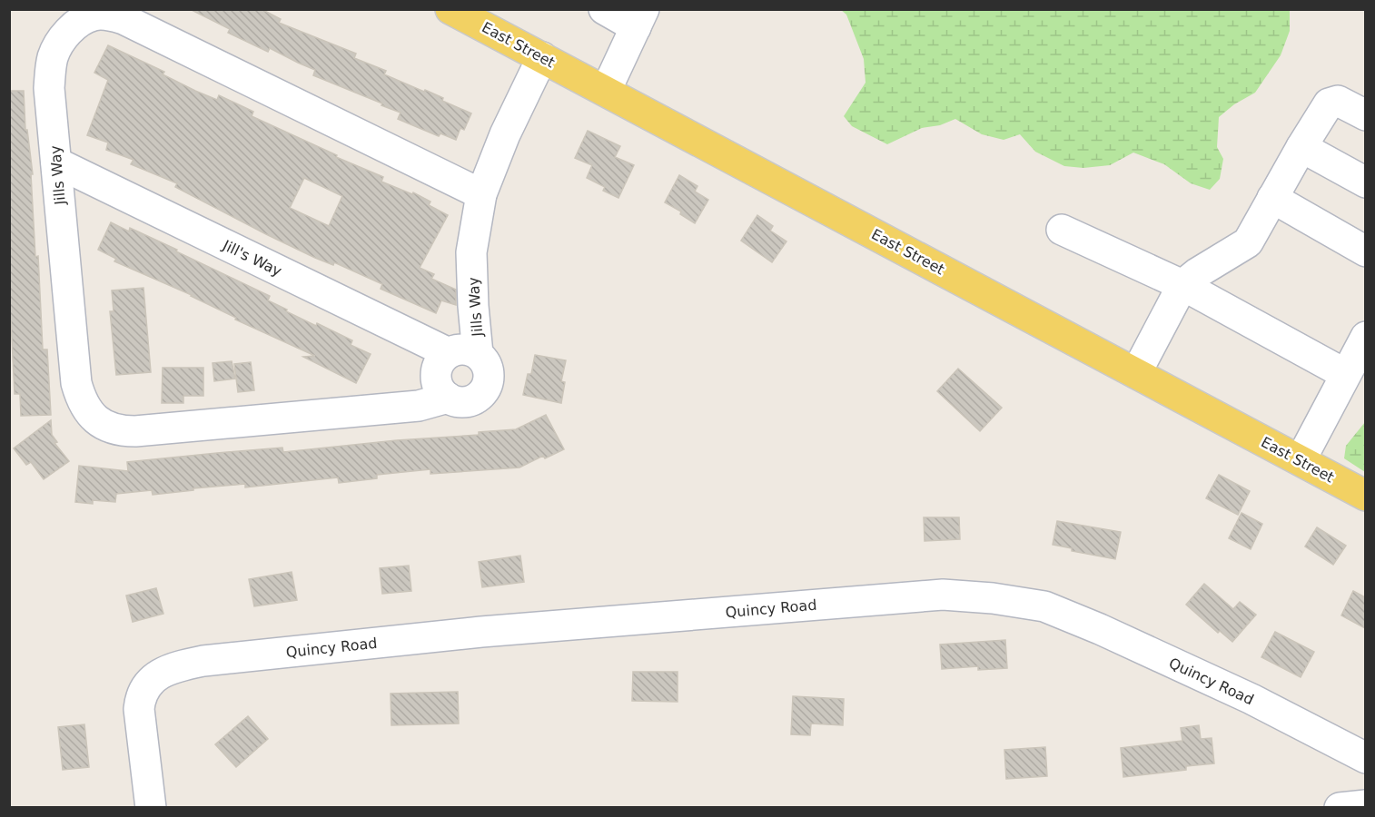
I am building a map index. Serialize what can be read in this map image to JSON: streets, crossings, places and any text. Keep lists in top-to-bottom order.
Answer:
{
  "streets": {
    "main road": ["East Street"],
    "street": ["Jills Way", "Jill's Way", "Quincy Road"]
  },
  "crossings": [
    ["East Street", "Jills Way"],
    ["Jills Way", "Jill's Way"]
  ]
}
